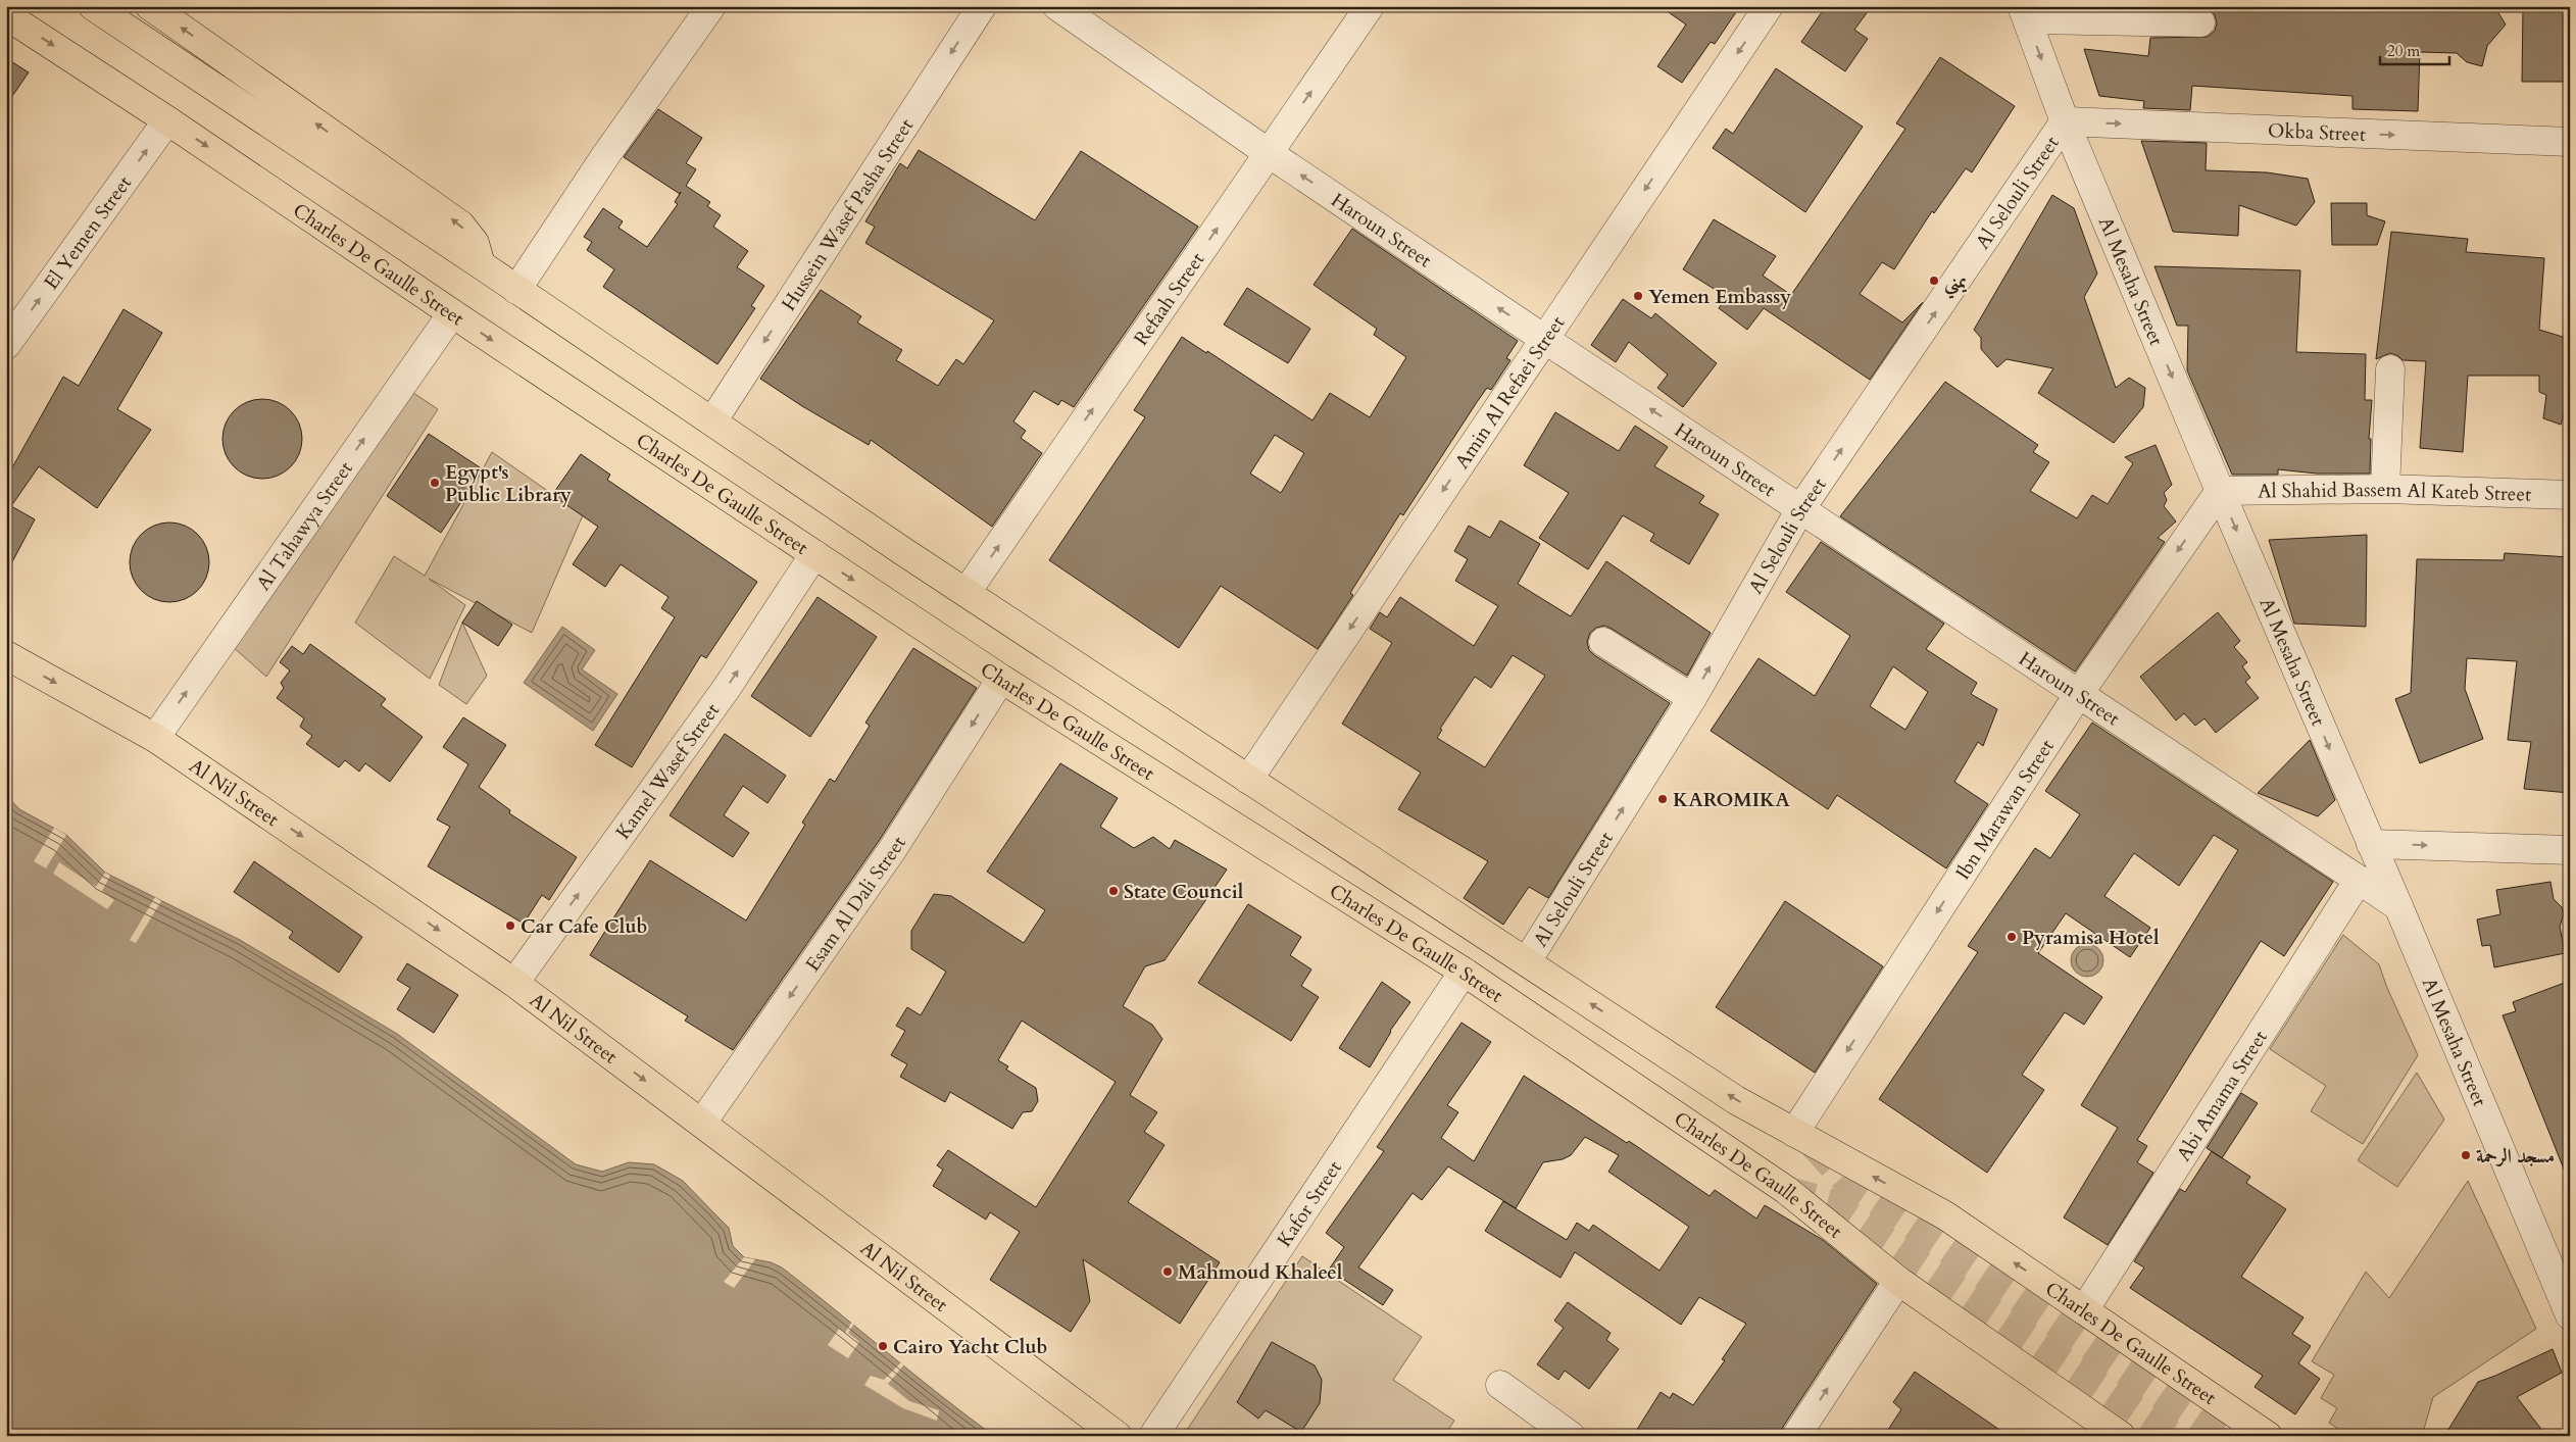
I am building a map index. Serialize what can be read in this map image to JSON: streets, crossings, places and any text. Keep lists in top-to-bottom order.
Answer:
{
  "streets": {
    "main road": ["Charles De Gaulle Street", "Al Nil Street"],
    "street": [
      "Okba Street",
      "Al Selouli Street",
      "Hussein Wasef Pasha Street",
      "Haroun Street",
      "El Yemen Street",
      "Al Mesaha Street",
      "Refaah Street",
      "Amin Al Refaei Street",
      "Al Shahid Bassem Al Kateb Street",
      "Al Tahawya Street",
      "Kamel Wasef Street",
      "Ibn Marawan Street",
      "Esam Al Dali Street",
      "Abi Amama Street",
      "Kafor Street"
    ]
  },
  "crossings": [
    ["Okba Street", "Al Selouli Street"],
    ["Okba Street", "Al Mesaha Street"],
    ["Al Selouli Street", "Haroun Street"],
    ["Al Selouli Street", "Charles De Gaulle Street"],
    ["Al Selouli Street", "Al Mesaha Street"],
    ["Hussein Wasef Pasha Street", "Charles De Gaulle Street"],
    ["Haroun Street", "Al Mesaha Street"],
    ["Haroun Street", "Refaah Street"],
    ["Haroun Street", "Amin Al Refaei Street"],
    ["Haroun Street", "Ibn Marawan Street"],
    ["Haroun Street", "Abi Amama Street"],
    ["El Yemen Street", "Charles De Gaulle Street"],
    ["Charles De Gaulle Street", "Refaah Street"],
    ["Charles De Gaulle Street", "Amin Al Refaei Street"],
    ["Charles De Gaulle Street", "Al Tahawya Street"],
    ["Charles De Gaulle Street", "Kamel Wasef Street"],
    ["Charles De Gaulle Street", "Ibn Marawan Street"],
    ["Charles De Gaulle Street", "Esam Al Dali Street"],
    ["Charles De Gaulle Street", "Abi Amama Street"],
    ["Charles De Gaulle Street", "Kafor Street"],
    ["Al Mesaha Street", "Al Shahid Bassem Al Kateb Street"],
    ["Al Mesaha Street", "Ibn Marawan Street"],
    ["Al Shahid Bassem Al Kateb Street", "Ibn Marawan Street"],
    ["Al Tahawya Street", "Al Nil Street"],
    ["Kamel Wasef Street", "Al Nil Street"],
    ["Al Nil Street", "Esam Al Dali Street"]
  ],
  "one_way": [
    "Okba Street",
    "Al Selouli Street",
    "Haroun Street",
    "El Yemen Street",
    "Al Mesaha Street",
    "Refaah Street",
    "Amin Al Refaei Street",
    "Al Tahawya Street",
    "Kamel Wasef Street",
    "Al Nil Street",
    "Ibn Marawan Street",
    "Esam Al Dali Street"
  ],
  "places": [
    "يمني",
    "Yemen Embassy",
    "Egypt's Public Library",
    "KAROMIKA",
    "State Council",
    "Car Cafe Club",
    "Pyramisa Hotel",
    "مسجد الرحمة",
    "Mahmoud Khaleel",
    "Cairo Yacht Club"
  ],
  "scale_bar": "20 m"
}
